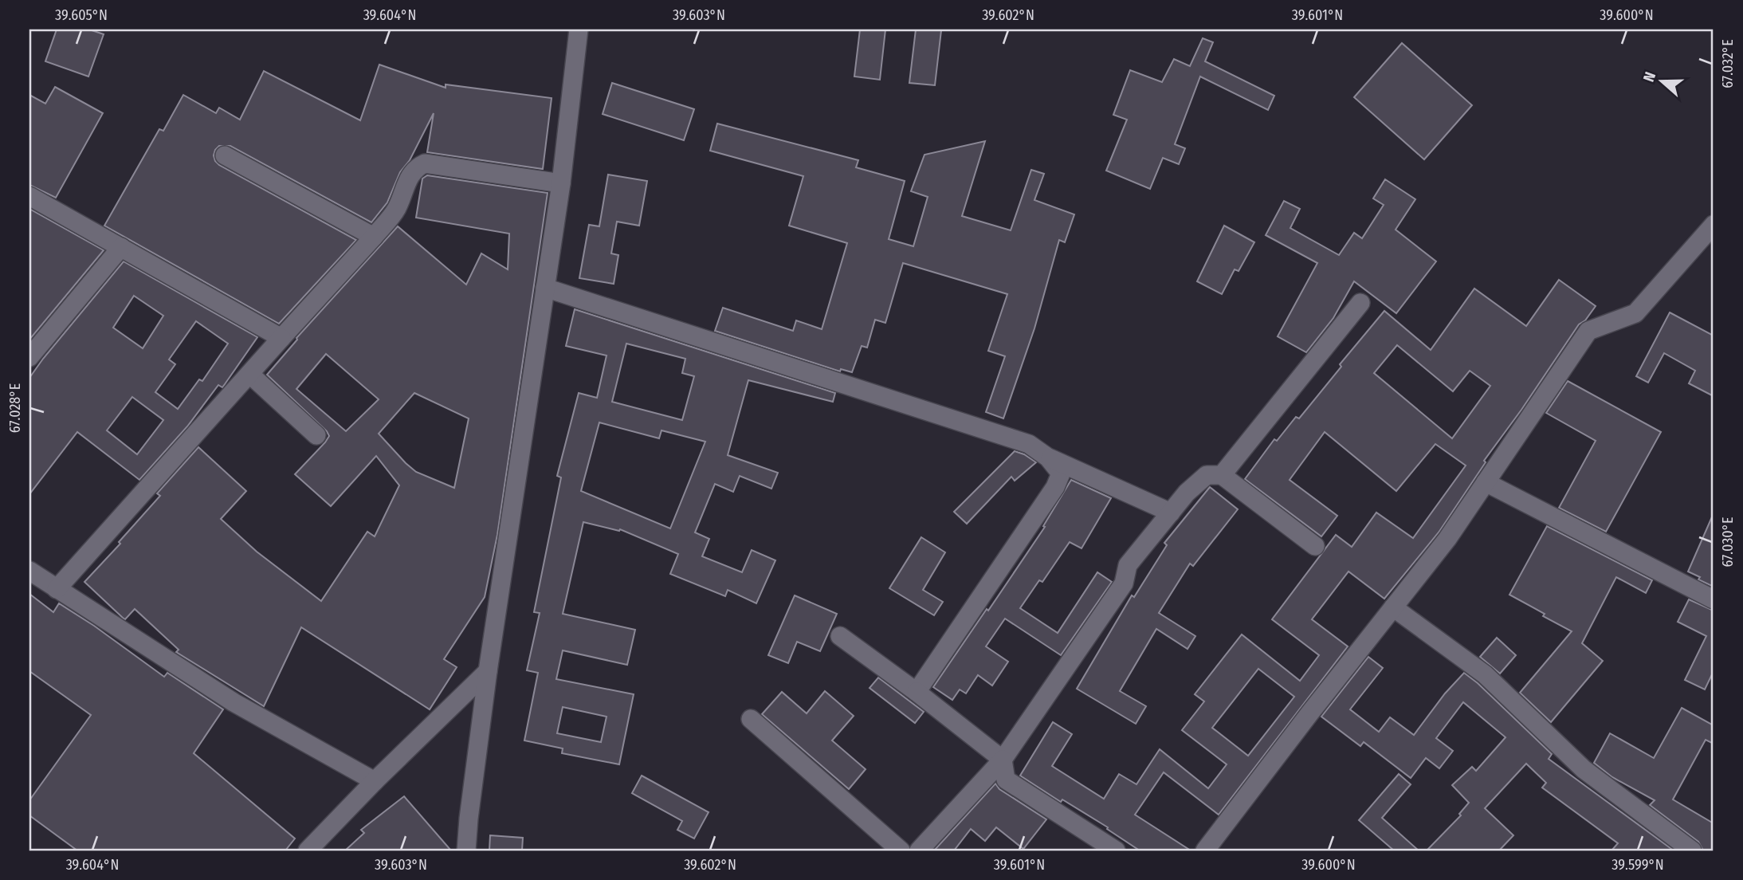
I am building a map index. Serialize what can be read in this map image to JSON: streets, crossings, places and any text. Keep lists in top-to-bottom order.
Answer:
{
  "north": "left",
  "coordinates": [
    "39.605°N",
    "39.604°N",
    "39.603°N",
    "39.602°N",
    "39.601°N",
    "39.600°N",
    "67.032°E",
    "67.028°E",
    "67.030°E",
    "39.599°N"
  ]
}
